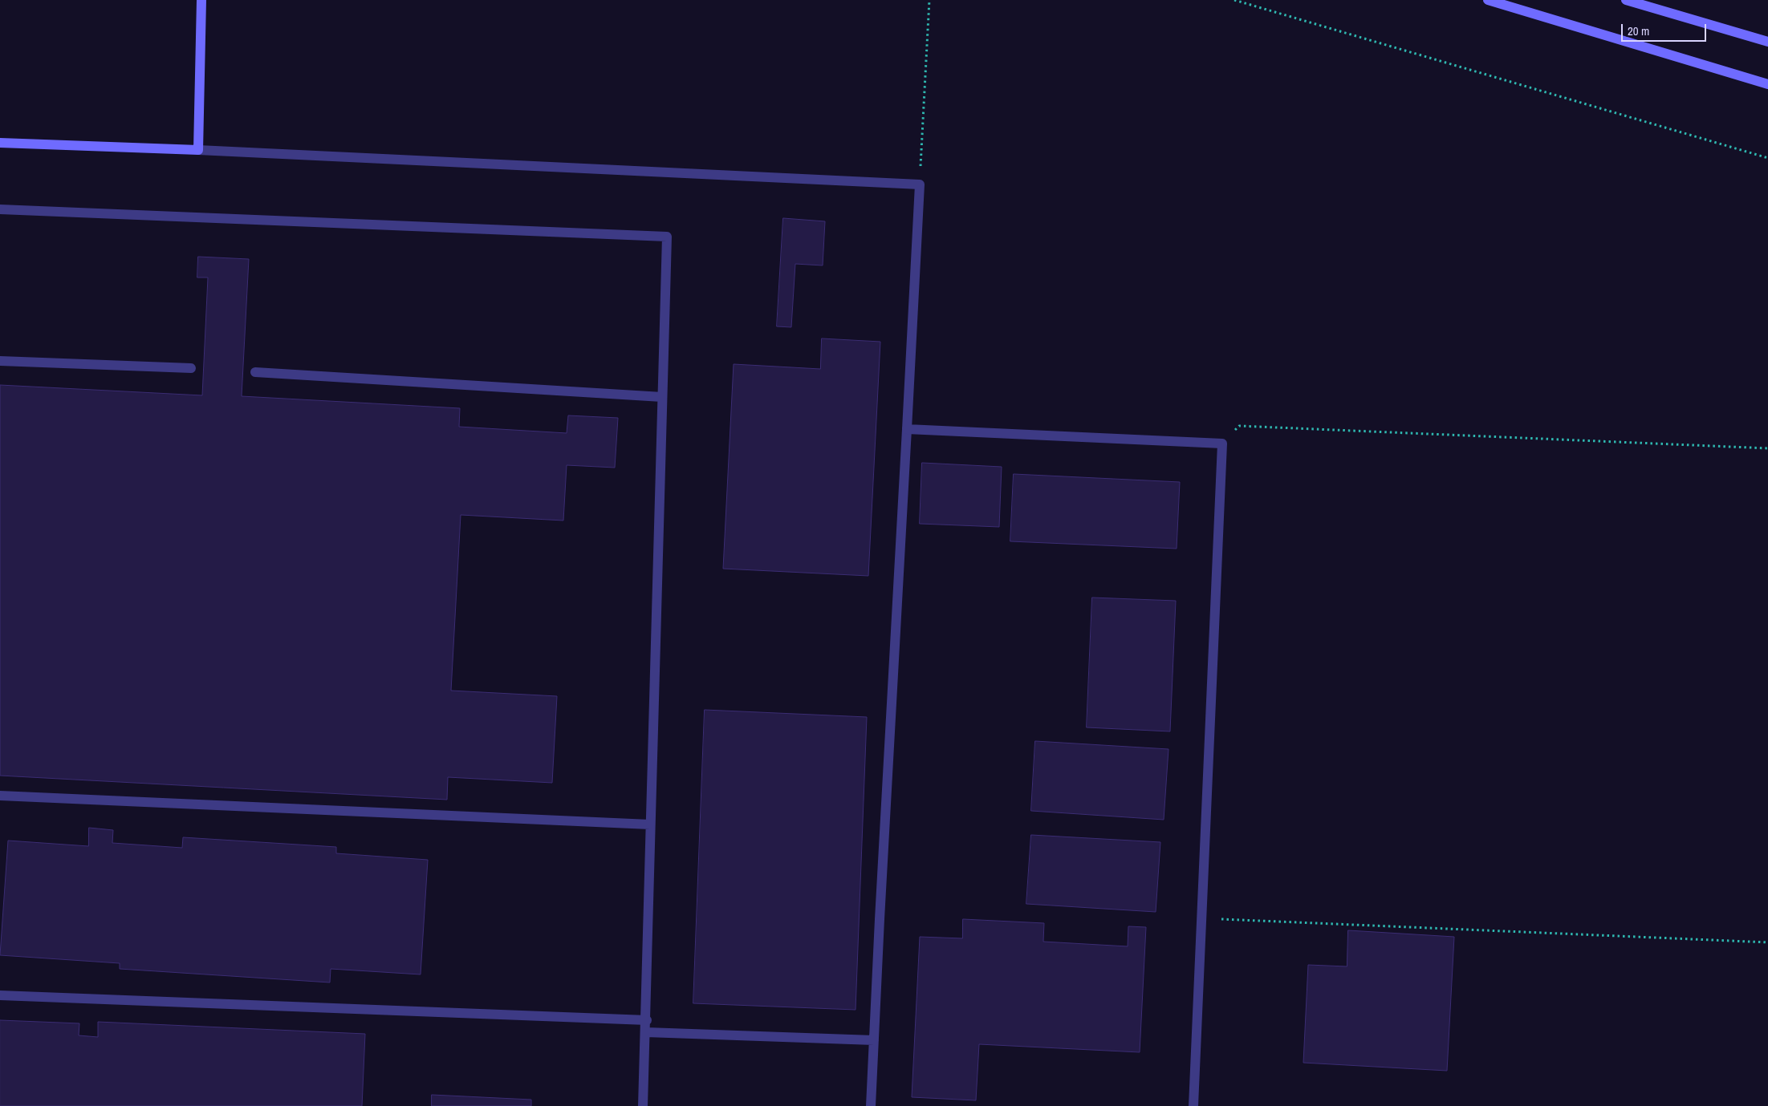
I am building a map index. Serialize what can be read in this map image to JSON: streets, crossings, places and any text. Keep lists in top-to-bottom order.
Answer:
{
  "scale_bar": "20 m"
}
